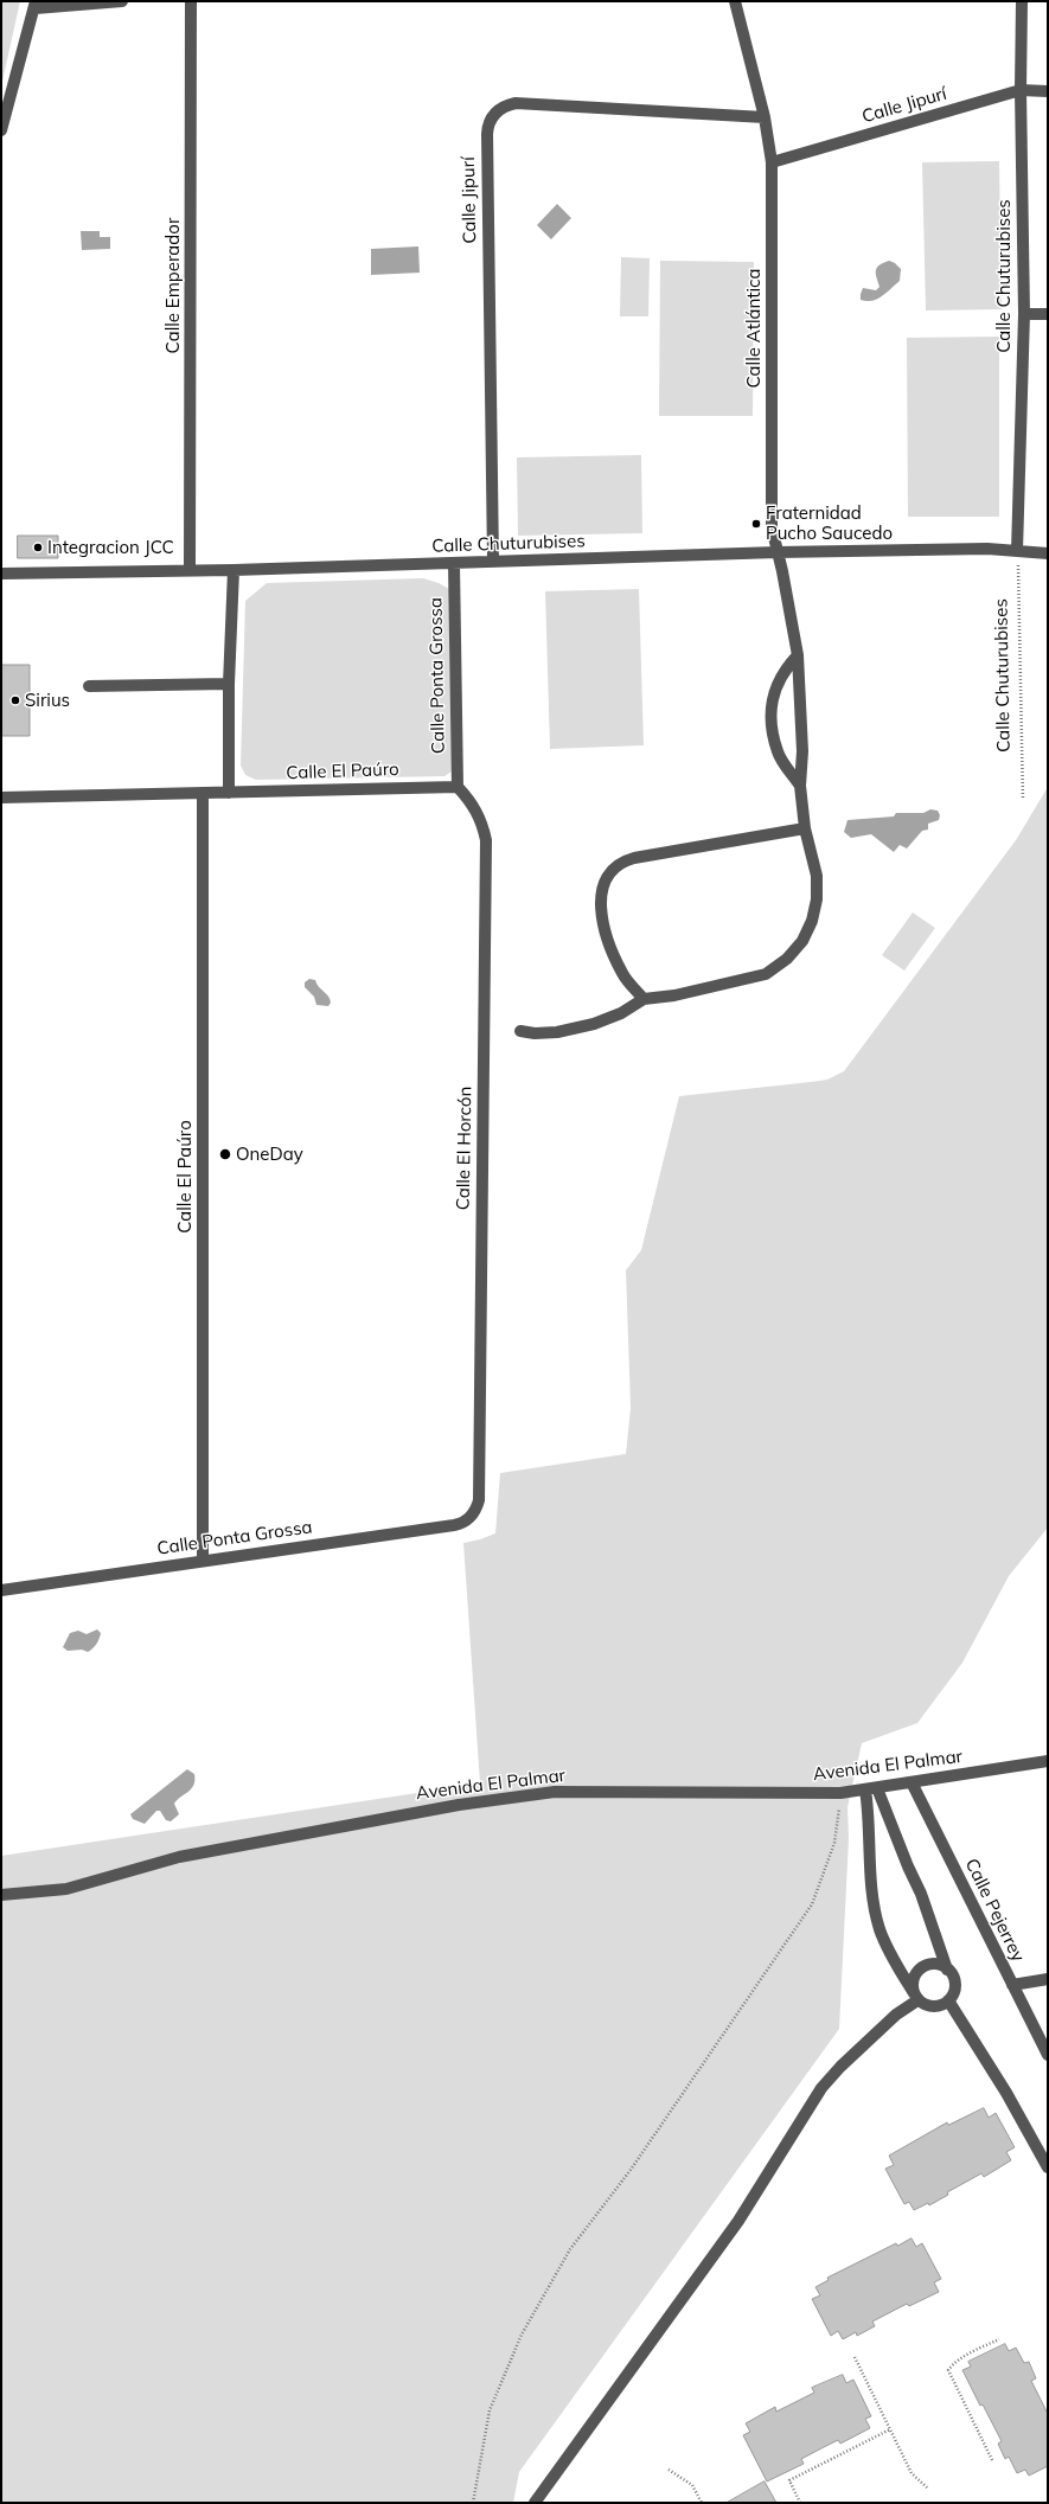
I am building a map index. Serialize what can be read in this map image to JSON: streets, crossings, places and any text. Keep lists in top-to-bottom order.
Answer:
{
  "streets": {
    "street": [
      "Calle Jipurí",
      "Calle Chuturubises",
      "Calle Emperador",
      "Calle Atlántica",
      "Calle Ponta Grossa",
      "Calle El Paúro",
      "Calle El Horcón",
      "Avenida El Palmar",
      "Calle Pejerrey"
    ]
  },
  "crossings": [
    ["Calle Jipurí", "Calle Chuturubises"],
    ["Calle Jipurí", "Calle Atlántica"],
    ["Calle Chuturubises", "Calle Emperador"],
    ["Calle Chuturubises", "Calle Atlántica"],
    ["Calle Chuturubises", "Calle Ponta Grossa"],
    ["Calle Ponta Grossa", "Calle El Paúro"],
    ["Calle Ponta Grossa", "Calle El Horcón"],
    ["Calle El Paúro", "Calle El Horcón"],
    ["Avenida El Palmar", "Calle Pejerrey"]
  ],
  "places": [
    "Fraternidad Pucho Saucedo",
    "Integracion JCC",
    "Sirius",
    "OneDay"
  ]
}
